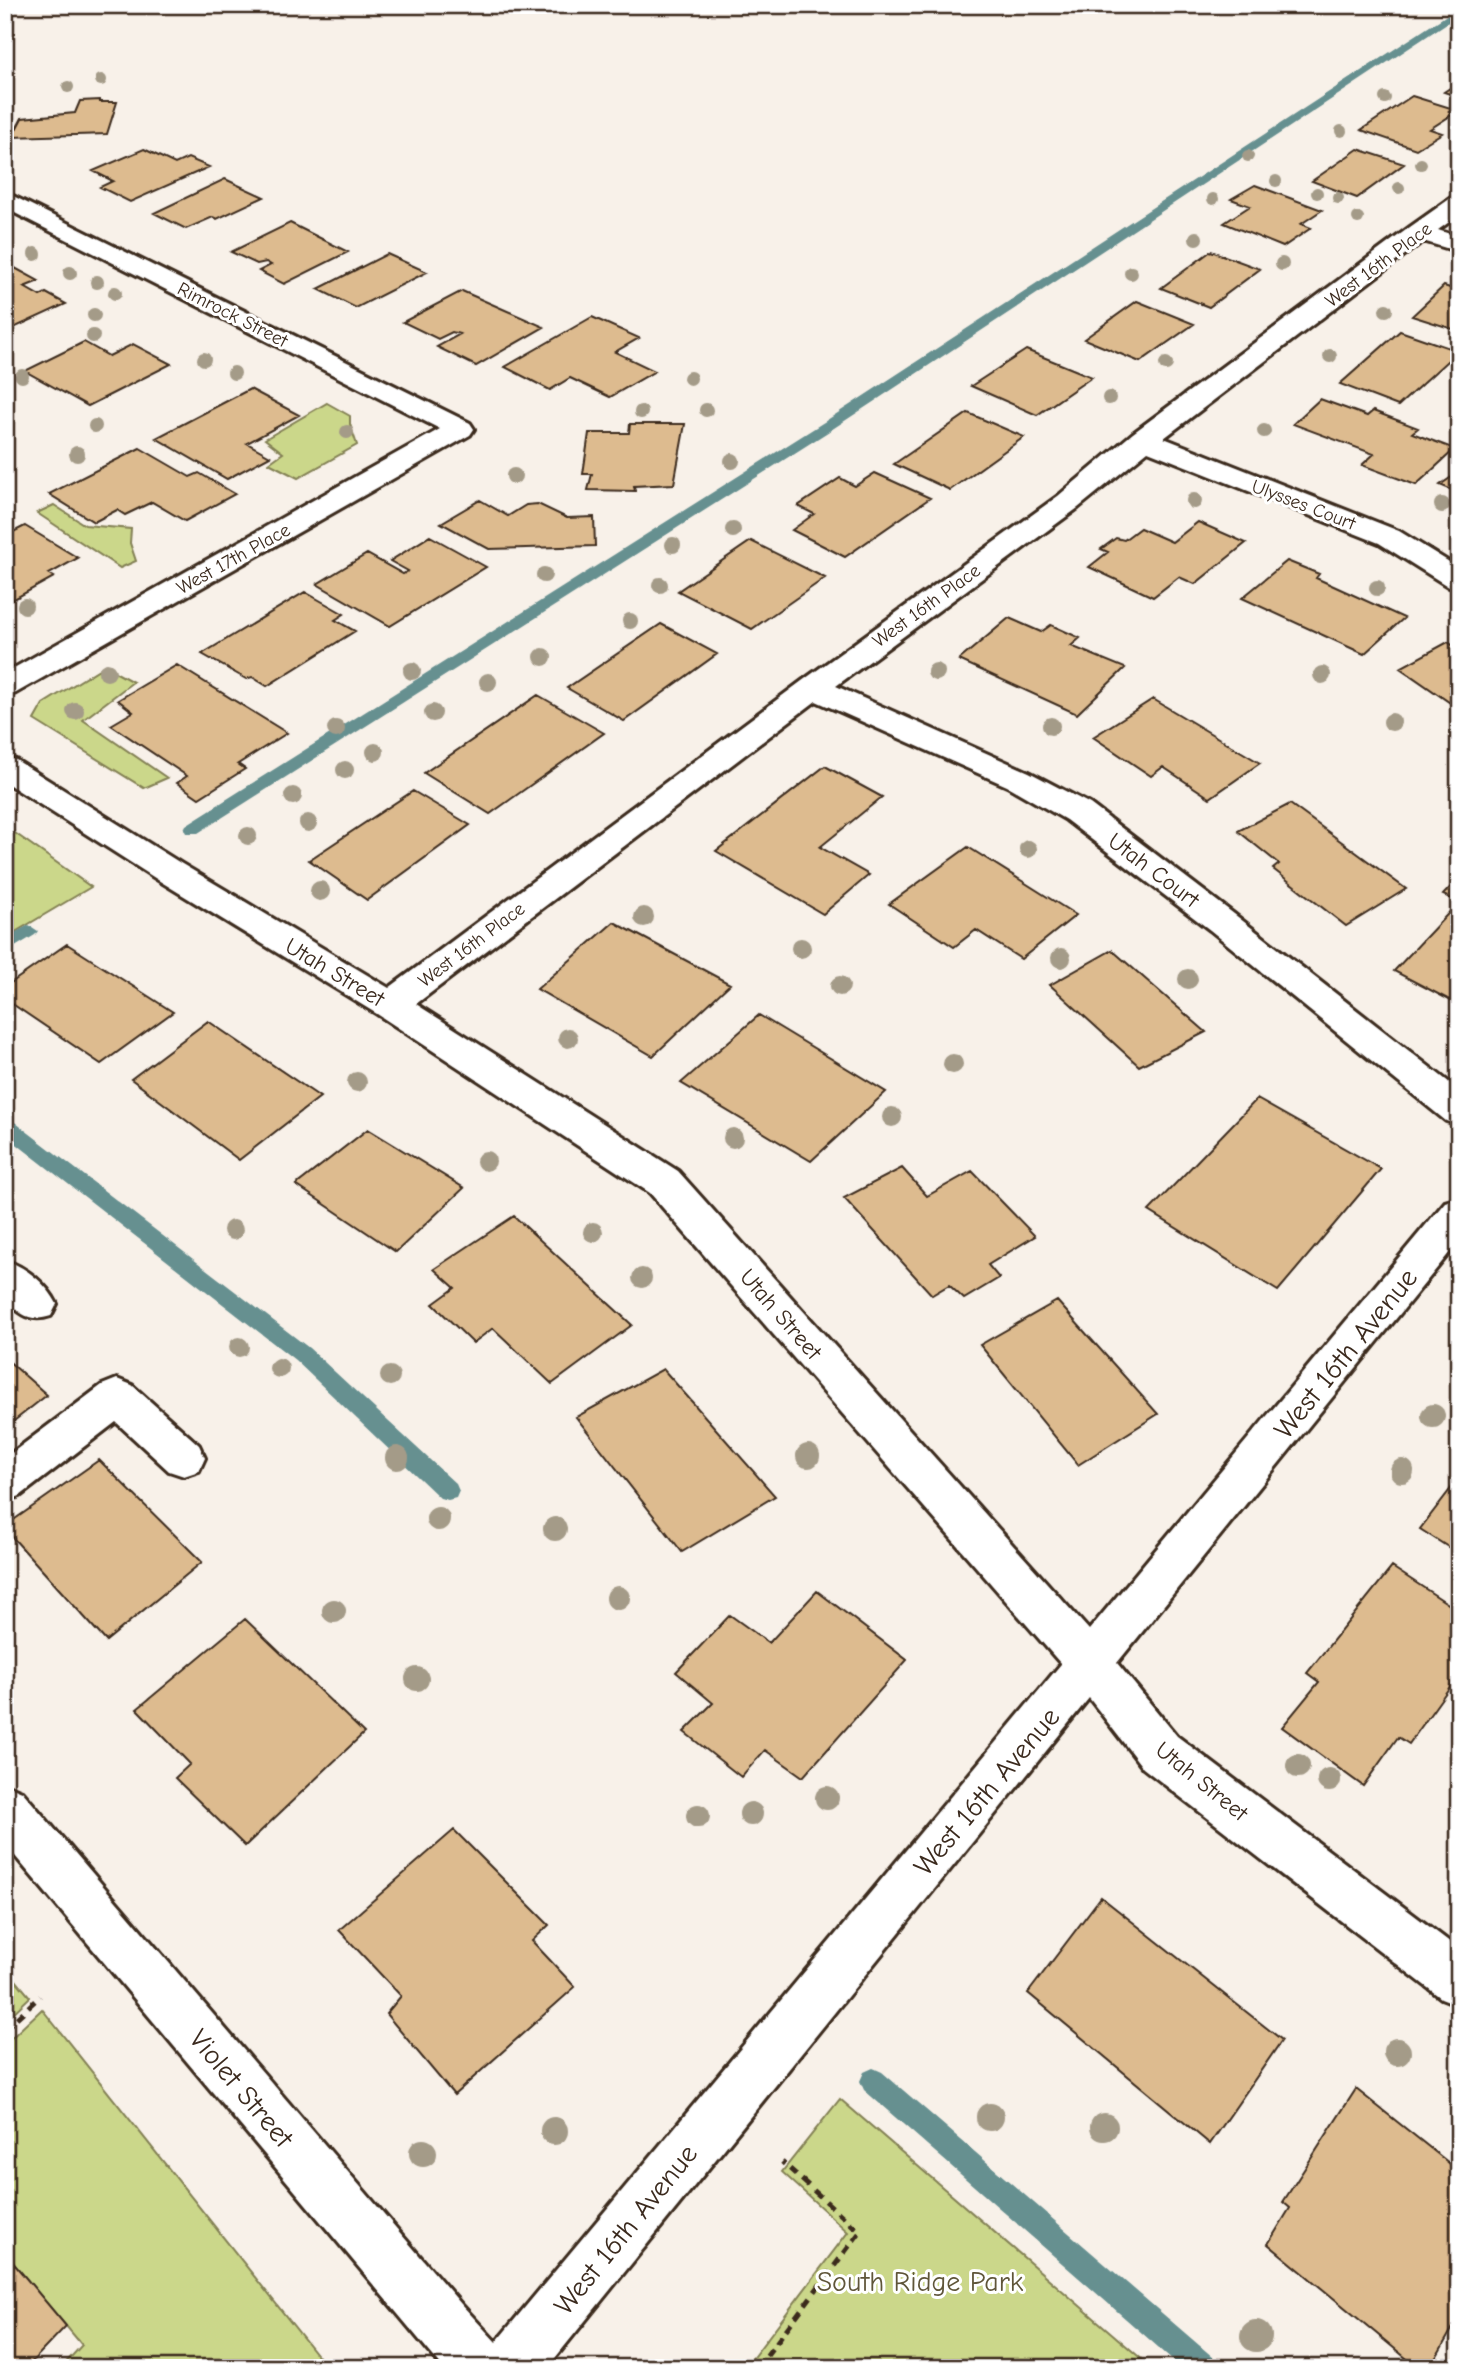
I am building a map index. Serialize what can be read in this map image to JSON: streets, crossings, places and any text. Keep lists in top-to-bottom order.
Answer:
{
  "streets": {
    "street": [
      "West 16th Place",
      "Rimrock Street",
      "Ulysses Court",
      "West 17th Place",
      "Utah Court",
      "Utah Street",
      "West 16th Avenue",
      "Violet Street"
    ]
  },
  "crossings": [
    ["West 16th Place", "Ulysses Court"],
    ["West 16th Place", "Utah Court"],
    ["West 16th Place", "Utah Street"],
    ["Rimrock Street", "West 17th Place"],
    ["Utah Street", "West 16th Avenue"]
  ],
  "parks": ["South Ridge Park"]
}
